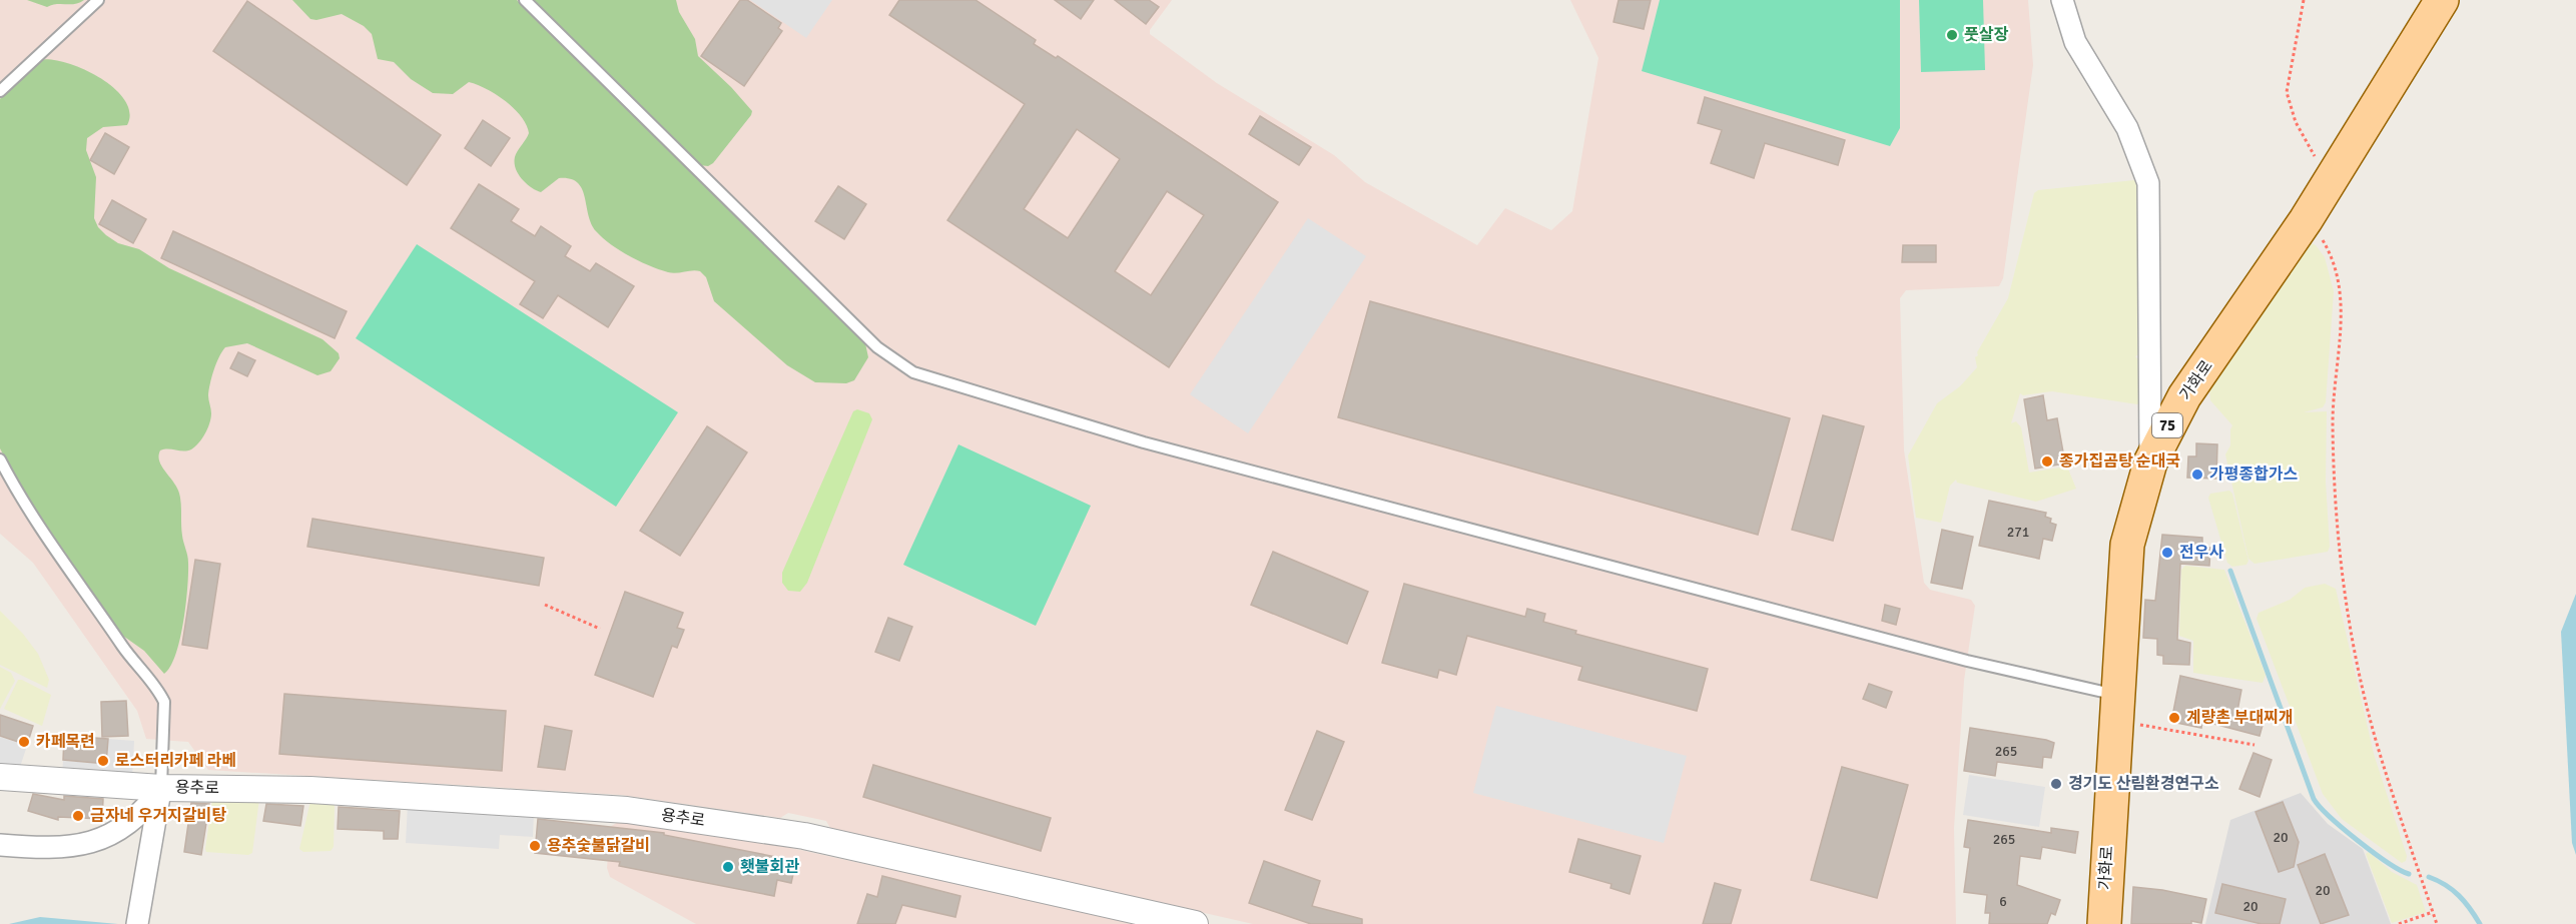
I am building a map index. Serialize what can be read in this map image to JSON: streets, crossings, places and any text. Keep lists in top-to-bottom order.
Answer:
{
  "streets": {
    "main road": ["가화로", "75"],
    "street": ["용추로"]
  },
  "places": [
    "풋살장",
    "종가집곰탕 순대국",
    "가평종합가스",
    "전우사",
    "계량촌 부대찌개",
    "카페목련",
    "로스터리카페 라베",
    "경기도 산림환경연구소",
    "금자네 우거지갈비탕",
    "용추숯불닭갈비",
    "횃불회관"
  ],
  "house_numbers": [
    "271",
    "265",
    "20",
    "265",
    "20",
    "6",
    "20"
  ]
}
